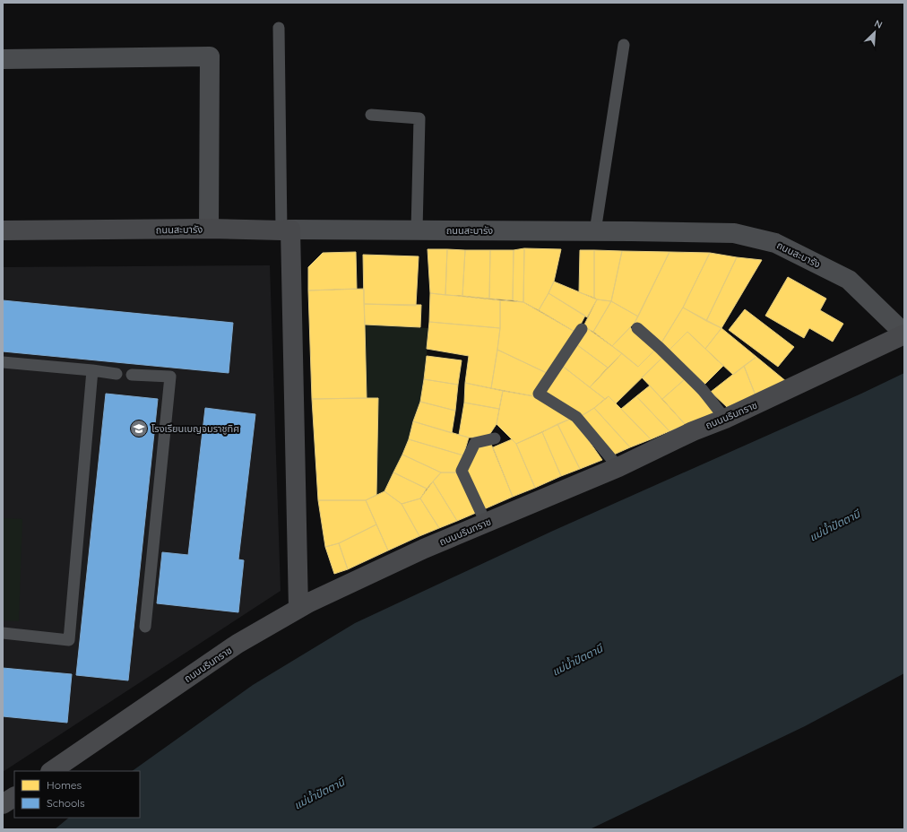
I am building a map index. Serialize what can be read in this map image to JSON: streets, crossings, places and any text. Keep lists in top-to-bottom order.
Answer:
{
  "streets": {
    "street": ["ถนนสะบารัง", "ถนนนรินทราช"]
  },
  "crossings": [
    ["ถนนสะบารัง", "ถนนนรินทราช"]
  ],
  "water": ["แม่น้ำปัตตานี"],
  "places": {
    "school or university": ["โรงเรียนเบญจมราชูทิศ"]
  },
  "legend": ["Homes", "Schools"],
  "north": "top right"
}
